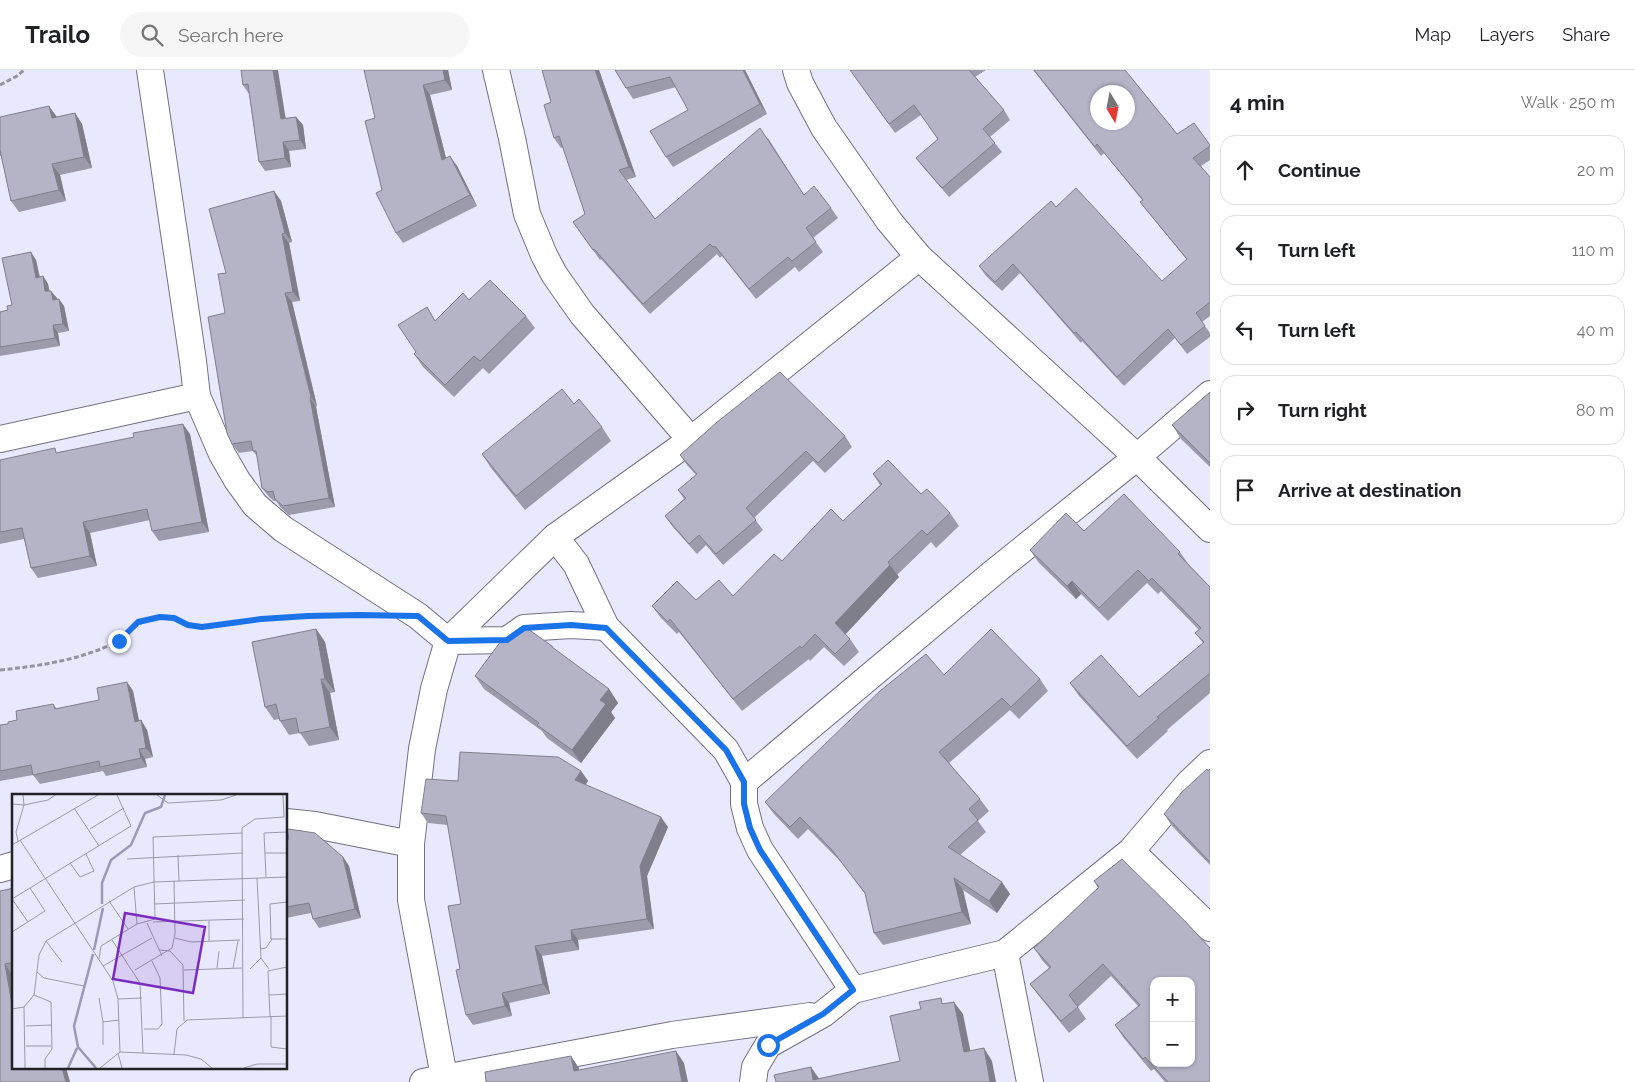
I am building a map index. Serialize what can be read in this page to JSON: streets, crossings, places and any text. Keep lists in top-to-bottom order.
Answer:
{
  "north": "bottom",
  "page": {
    "header": "Trailo",
    "search": "Search here",
    "nav": ["Map", "Layers", "Share"],
    "heading": ["4 min", "Walk · 250 m"],
    "list": [
      ["Continue", "20 m"],
      ["Turn left", "110 m"],
      ["Turn left", "40 m"],
      ["Turn right", "80 m"],
      "Arrive at destination"
    ],
    "map_buttons": ["+", "−"]
  }
}
